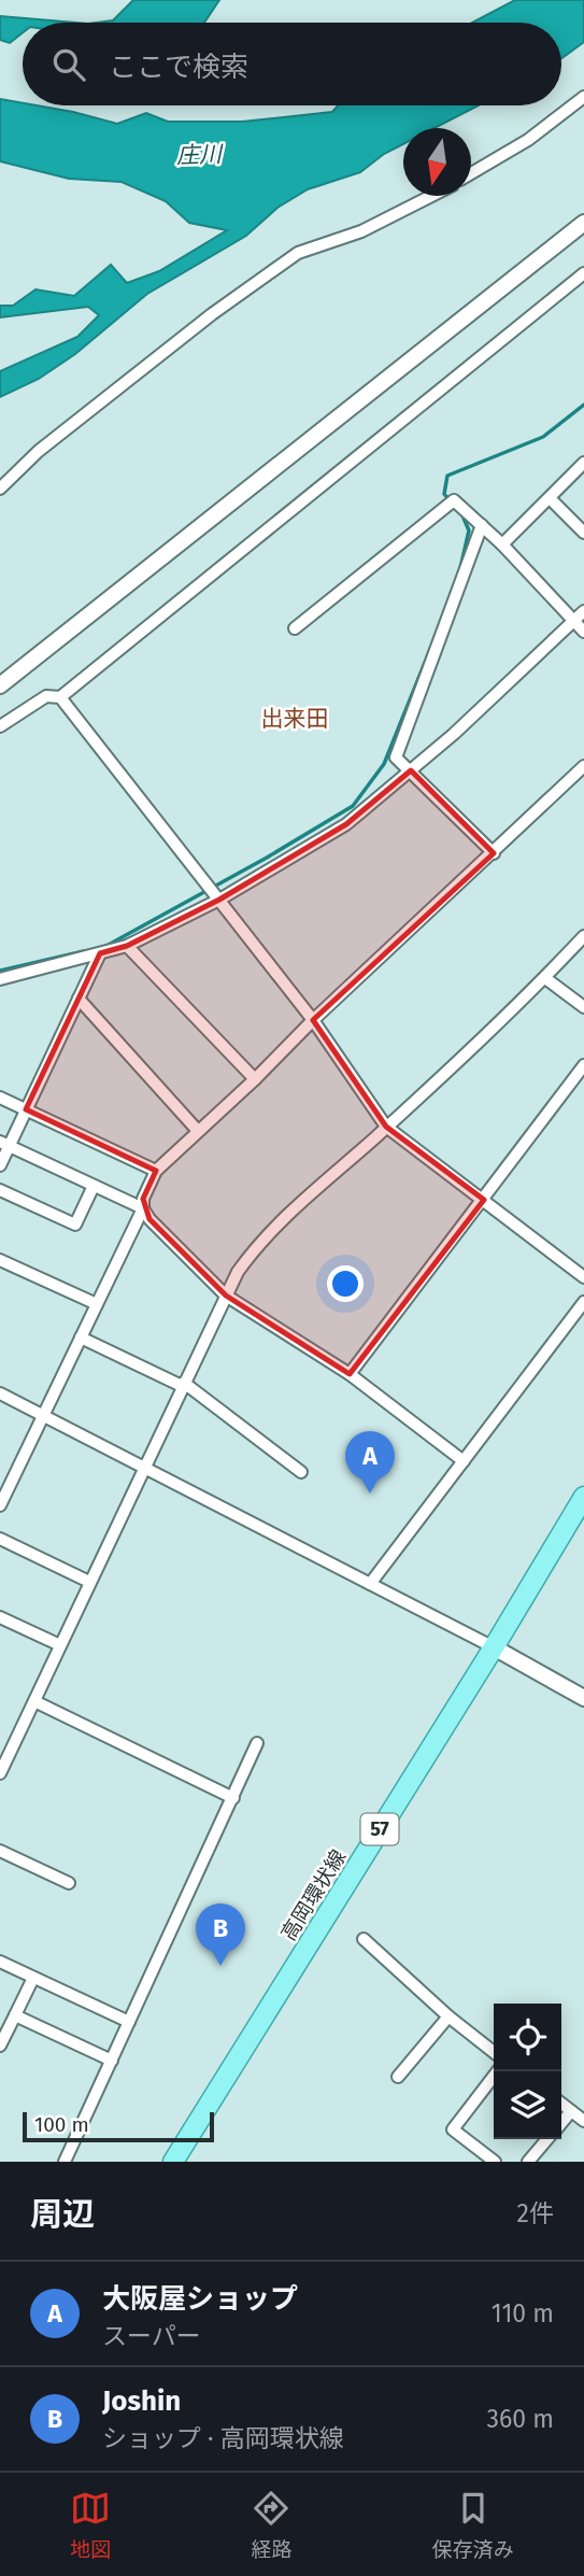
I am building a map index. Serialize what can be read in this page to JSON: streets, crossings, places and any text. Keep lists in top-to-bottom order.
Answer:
{
  "streets": {
    "main road": ["57", "高岡環状線"]
  },
  "districts": ["出来田"],
  "water": ["庄川"],
  "scale_bar": "100 m",
  "north": "bottom",
  "page": {
    "search": "ここで検索",
    "pins": ["A", "B"],
    "scale": "100 m",
    "heading": ["周辺", "2件"],
    "list": [
      {
        "mark": "A",
        "name": "大阪屋ショップ",
        "note": "スーパー",
        "value": "110 m"
      },
      {
        "mark": "B",
        "name": "Joshin",
        "note": "ショップ · 高岡環状線",
        "value": "360 m"
      }
    ],
    "nav": ["地図", "経路", "保存済み"]
  }
}
